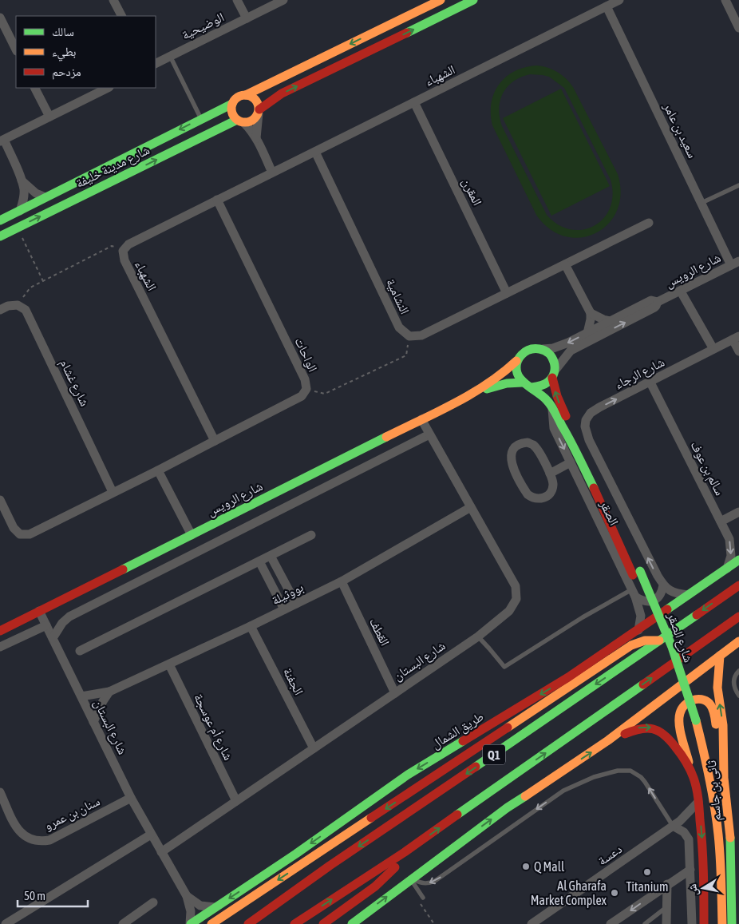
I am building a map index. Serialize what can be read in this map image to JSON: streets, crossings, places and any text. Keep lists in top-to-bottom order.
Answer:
{
  "streets": {
    "main road": [
      "شارع مدينة خليفة",
      "شارع الرويس",
      "شارع الصقر",
      "طريق الشمال",
      "Q1",
      "ثانى بن جاسم"
    ],
    "street": [
      "الوضيحية",
      "الشهباء",
      "سعيد بن عامر",
      "المقرن",
      "النشامية",
      "الواحات",
      "شارع الرجاء",
      "شارع غشام",
      "سالم بن عوف",
      "الصقر",
      "بووثيلة",
      "القطف",
      "شارع البستان",
      "الجفنة",
      "شارع أم عوسجة",
      "سنان بن عمرو",
      "دعسة"
    ]
  },
  "crossings": [
    ["الشهباء", "سعيد بن عامر"],
    ["الشهباء", "المقرن"],
    ["الشهباء", "النشامية"],
    ["الشهباء", "الواحات"],
    ["سعيد بن عامر", "شارع الرويس"],
    ["شارع الرويس", "شارع الصقر"],
    ["شارع الرويس", "شارع البستان"],
    ["الواحات", "شارع غشام"],
    ["شارع الرجاء", "سالم بن عوف"],
    ["شارع الرجاء", "الصقر"],
    ["سالم بن عوف", "طريق الشمال"],
    ["الصقر", "شارع الصقر"],
    ["الصقر", "طريق الشمال"],
    ["بووثيلة", "القطف"],
    ["بووثيلة", "شارع البستان"],
    ["بووثيلة", "الجفنة"],
    ["بووثيلة", "شارع أم عوسجة"],
    ["القطف", "شارع البستان"],
    ["شارع البستان", "الجفنة"],
    ["شارع البستان", "شارع أم عوسجة"],
    ["شارع البستان", "طريق الشمال"],
    ["شارع البستان", "سنان بن عمرو"],
    ["ثانى بن جاسم", "دعسة"]
  ],
  "places": ["Q Mall", "Titanium", "Al Gharafa Market Complex"],
  "legend": ["سالك", "بطيء", "مزدحم"],
  "scale_bar": "50 m",
  "north": "left"
}
